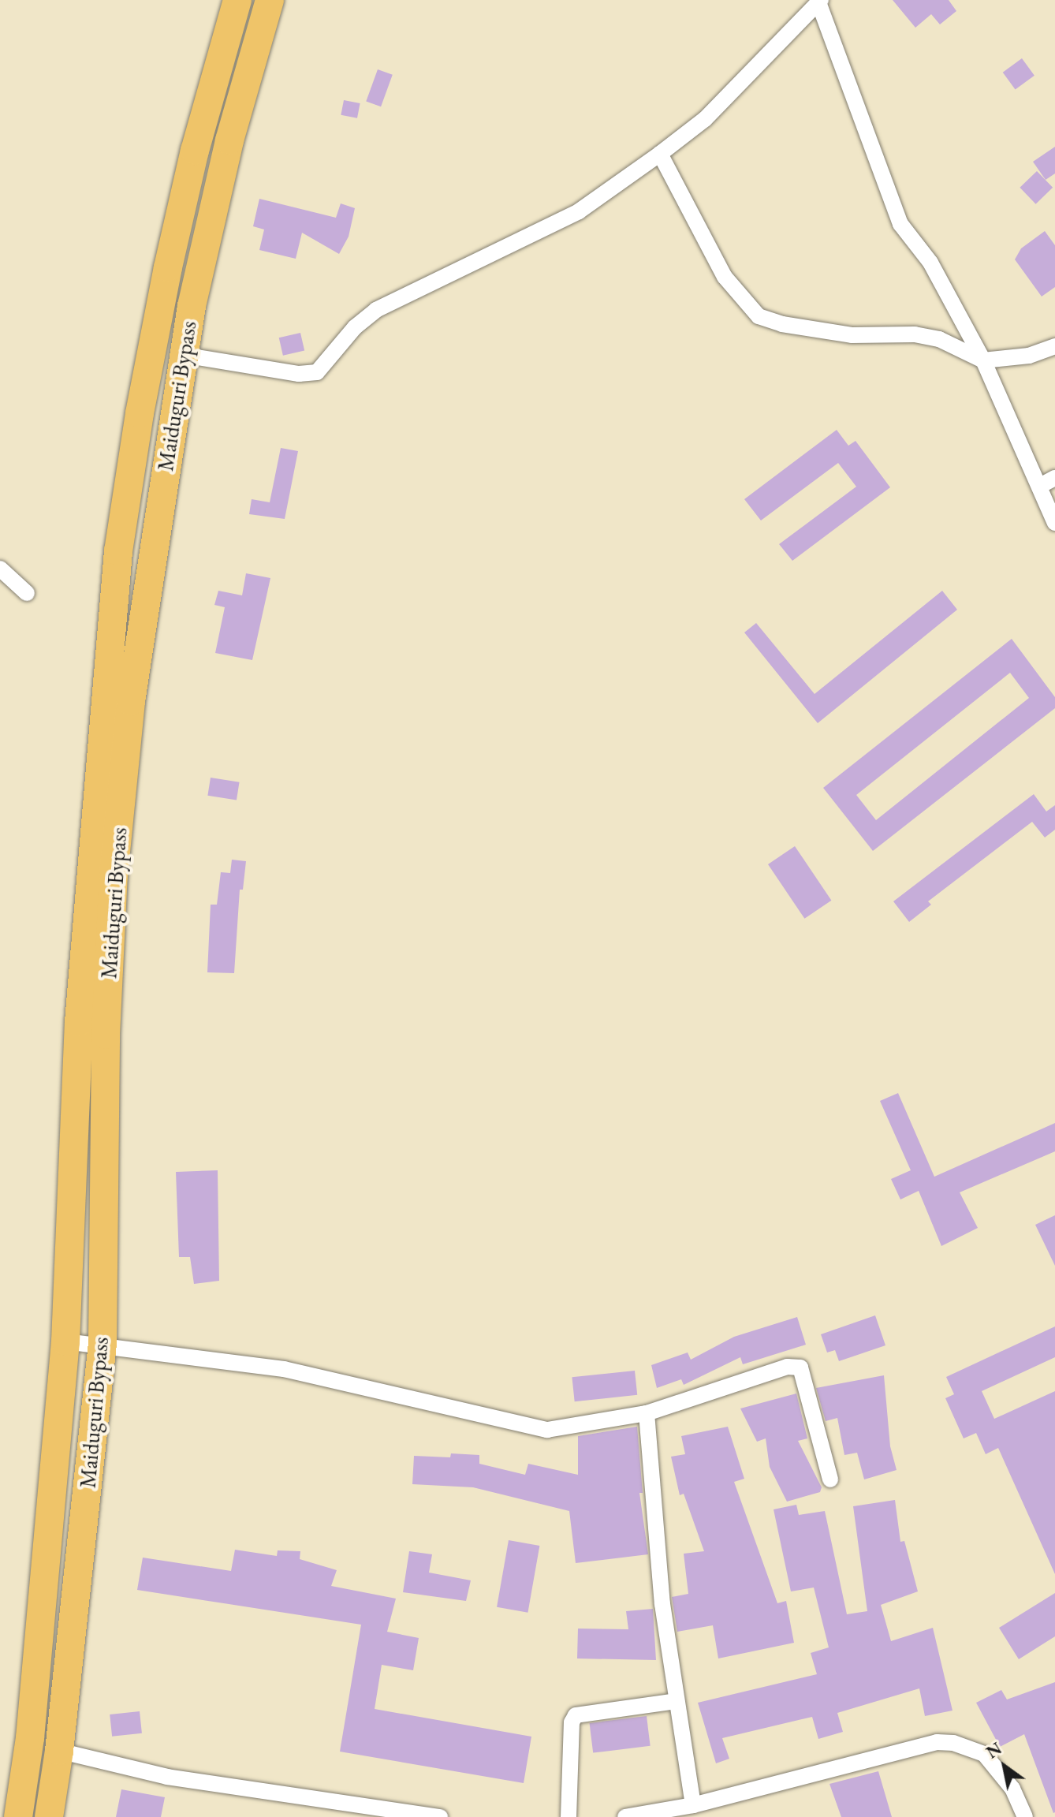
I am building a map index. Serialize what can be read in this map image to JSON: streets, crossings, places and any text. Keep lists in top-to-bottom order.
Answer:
{
  "streets": {
    "highway": ["Maiduguri Bypass"]
  },
  "north": "top left"
}
